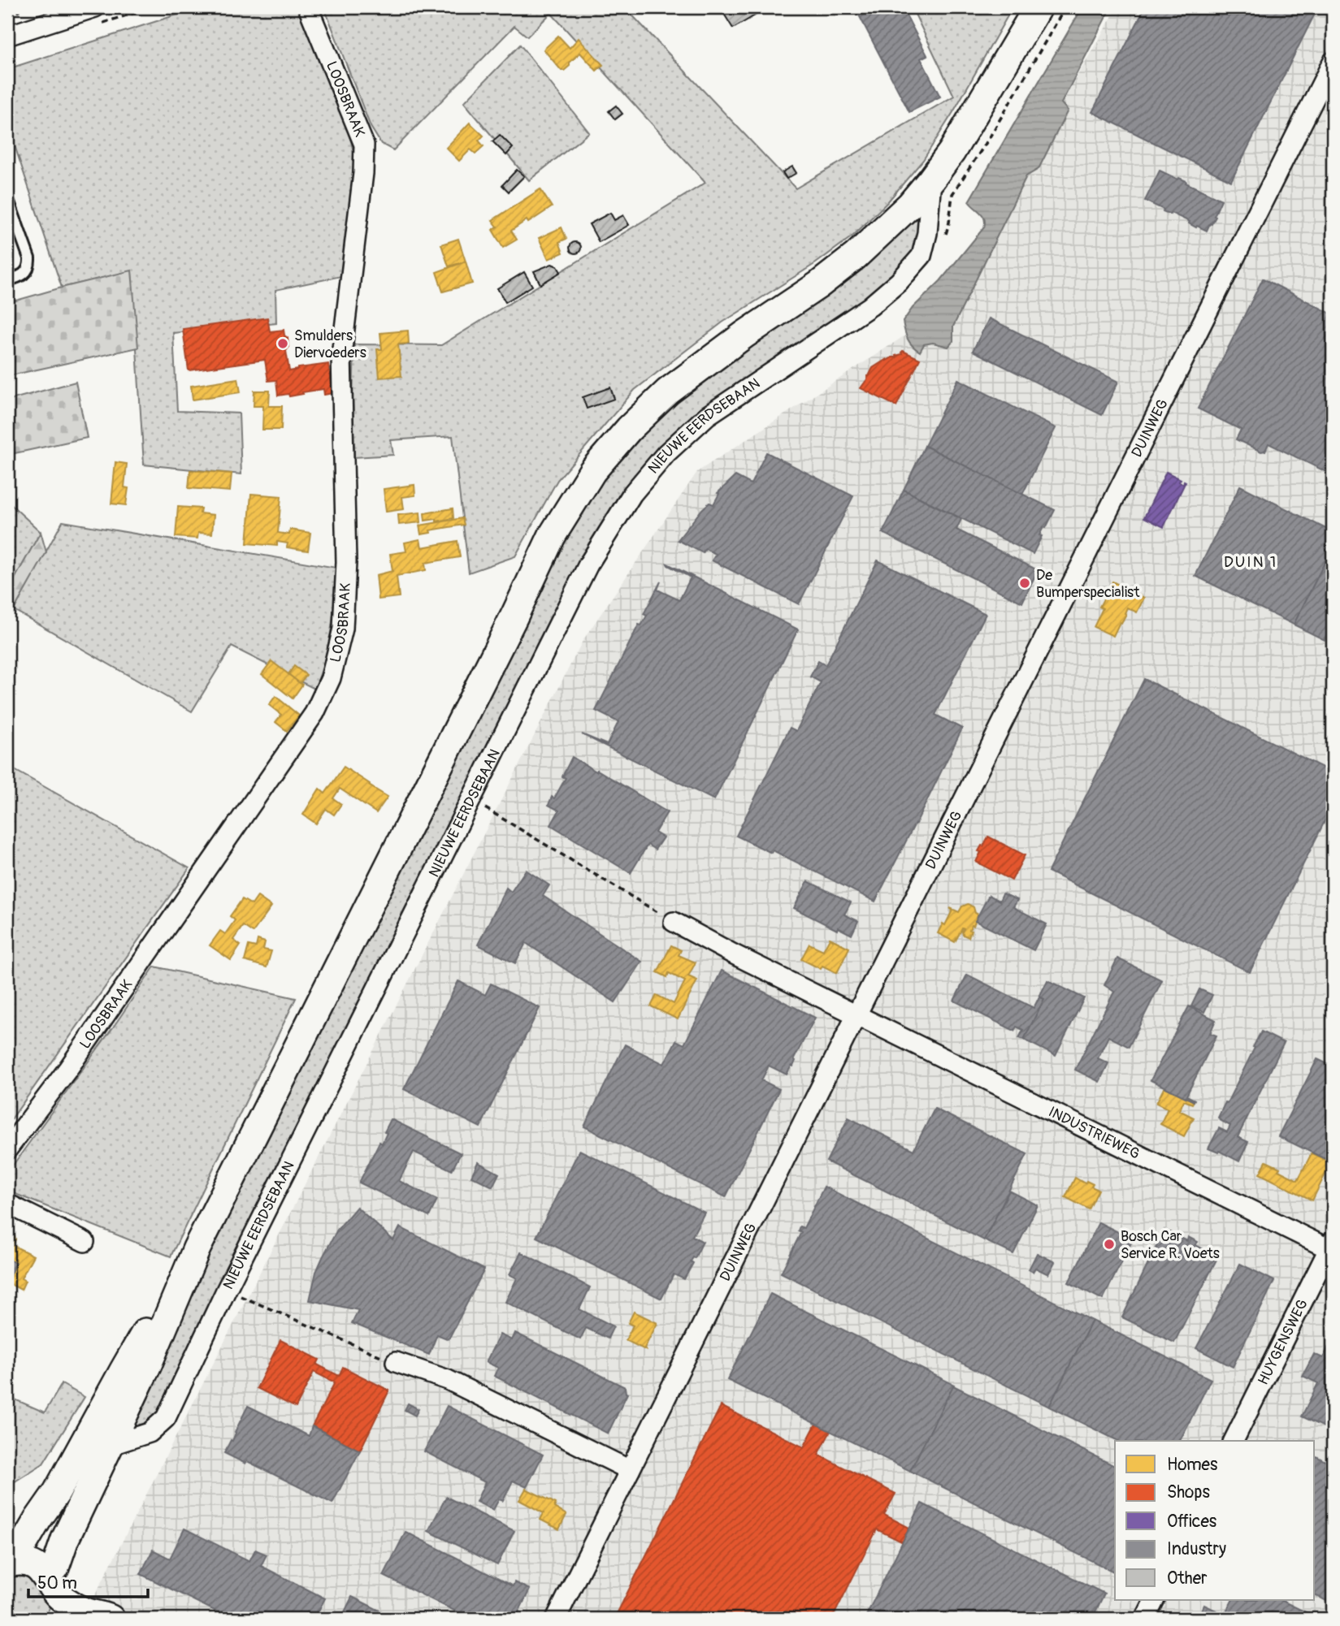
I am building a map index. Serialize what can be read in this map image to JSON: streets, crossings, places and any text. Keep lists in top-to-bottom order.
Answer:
{
  "streets": {
    "main road": ["NIEUWE EERDSEBAAN"],
    "street": [
      "LOOSBRAAK",
      "DUINWEG",
      "INDUSTRIEWEG",
      "HUYGENSWEG"
    ]
  },
  "crossings": [
    ["DUINWEG", "INDUSTRIEWEG"],
    ["INDUSTRIEWEG", "HUYGENSWEG"]
  ],
  "districts": ["DUIN 1"],
  "places": ["Smulders Diervoeders", "De Bumperspecialist", "Bosch Car Service R. Voets"],
  "legend": [
    "Homes",
    "Shops",
    "Offices",
    "Industry",
    "Other"
  ],
  "scale_bar": "50 m"
}
